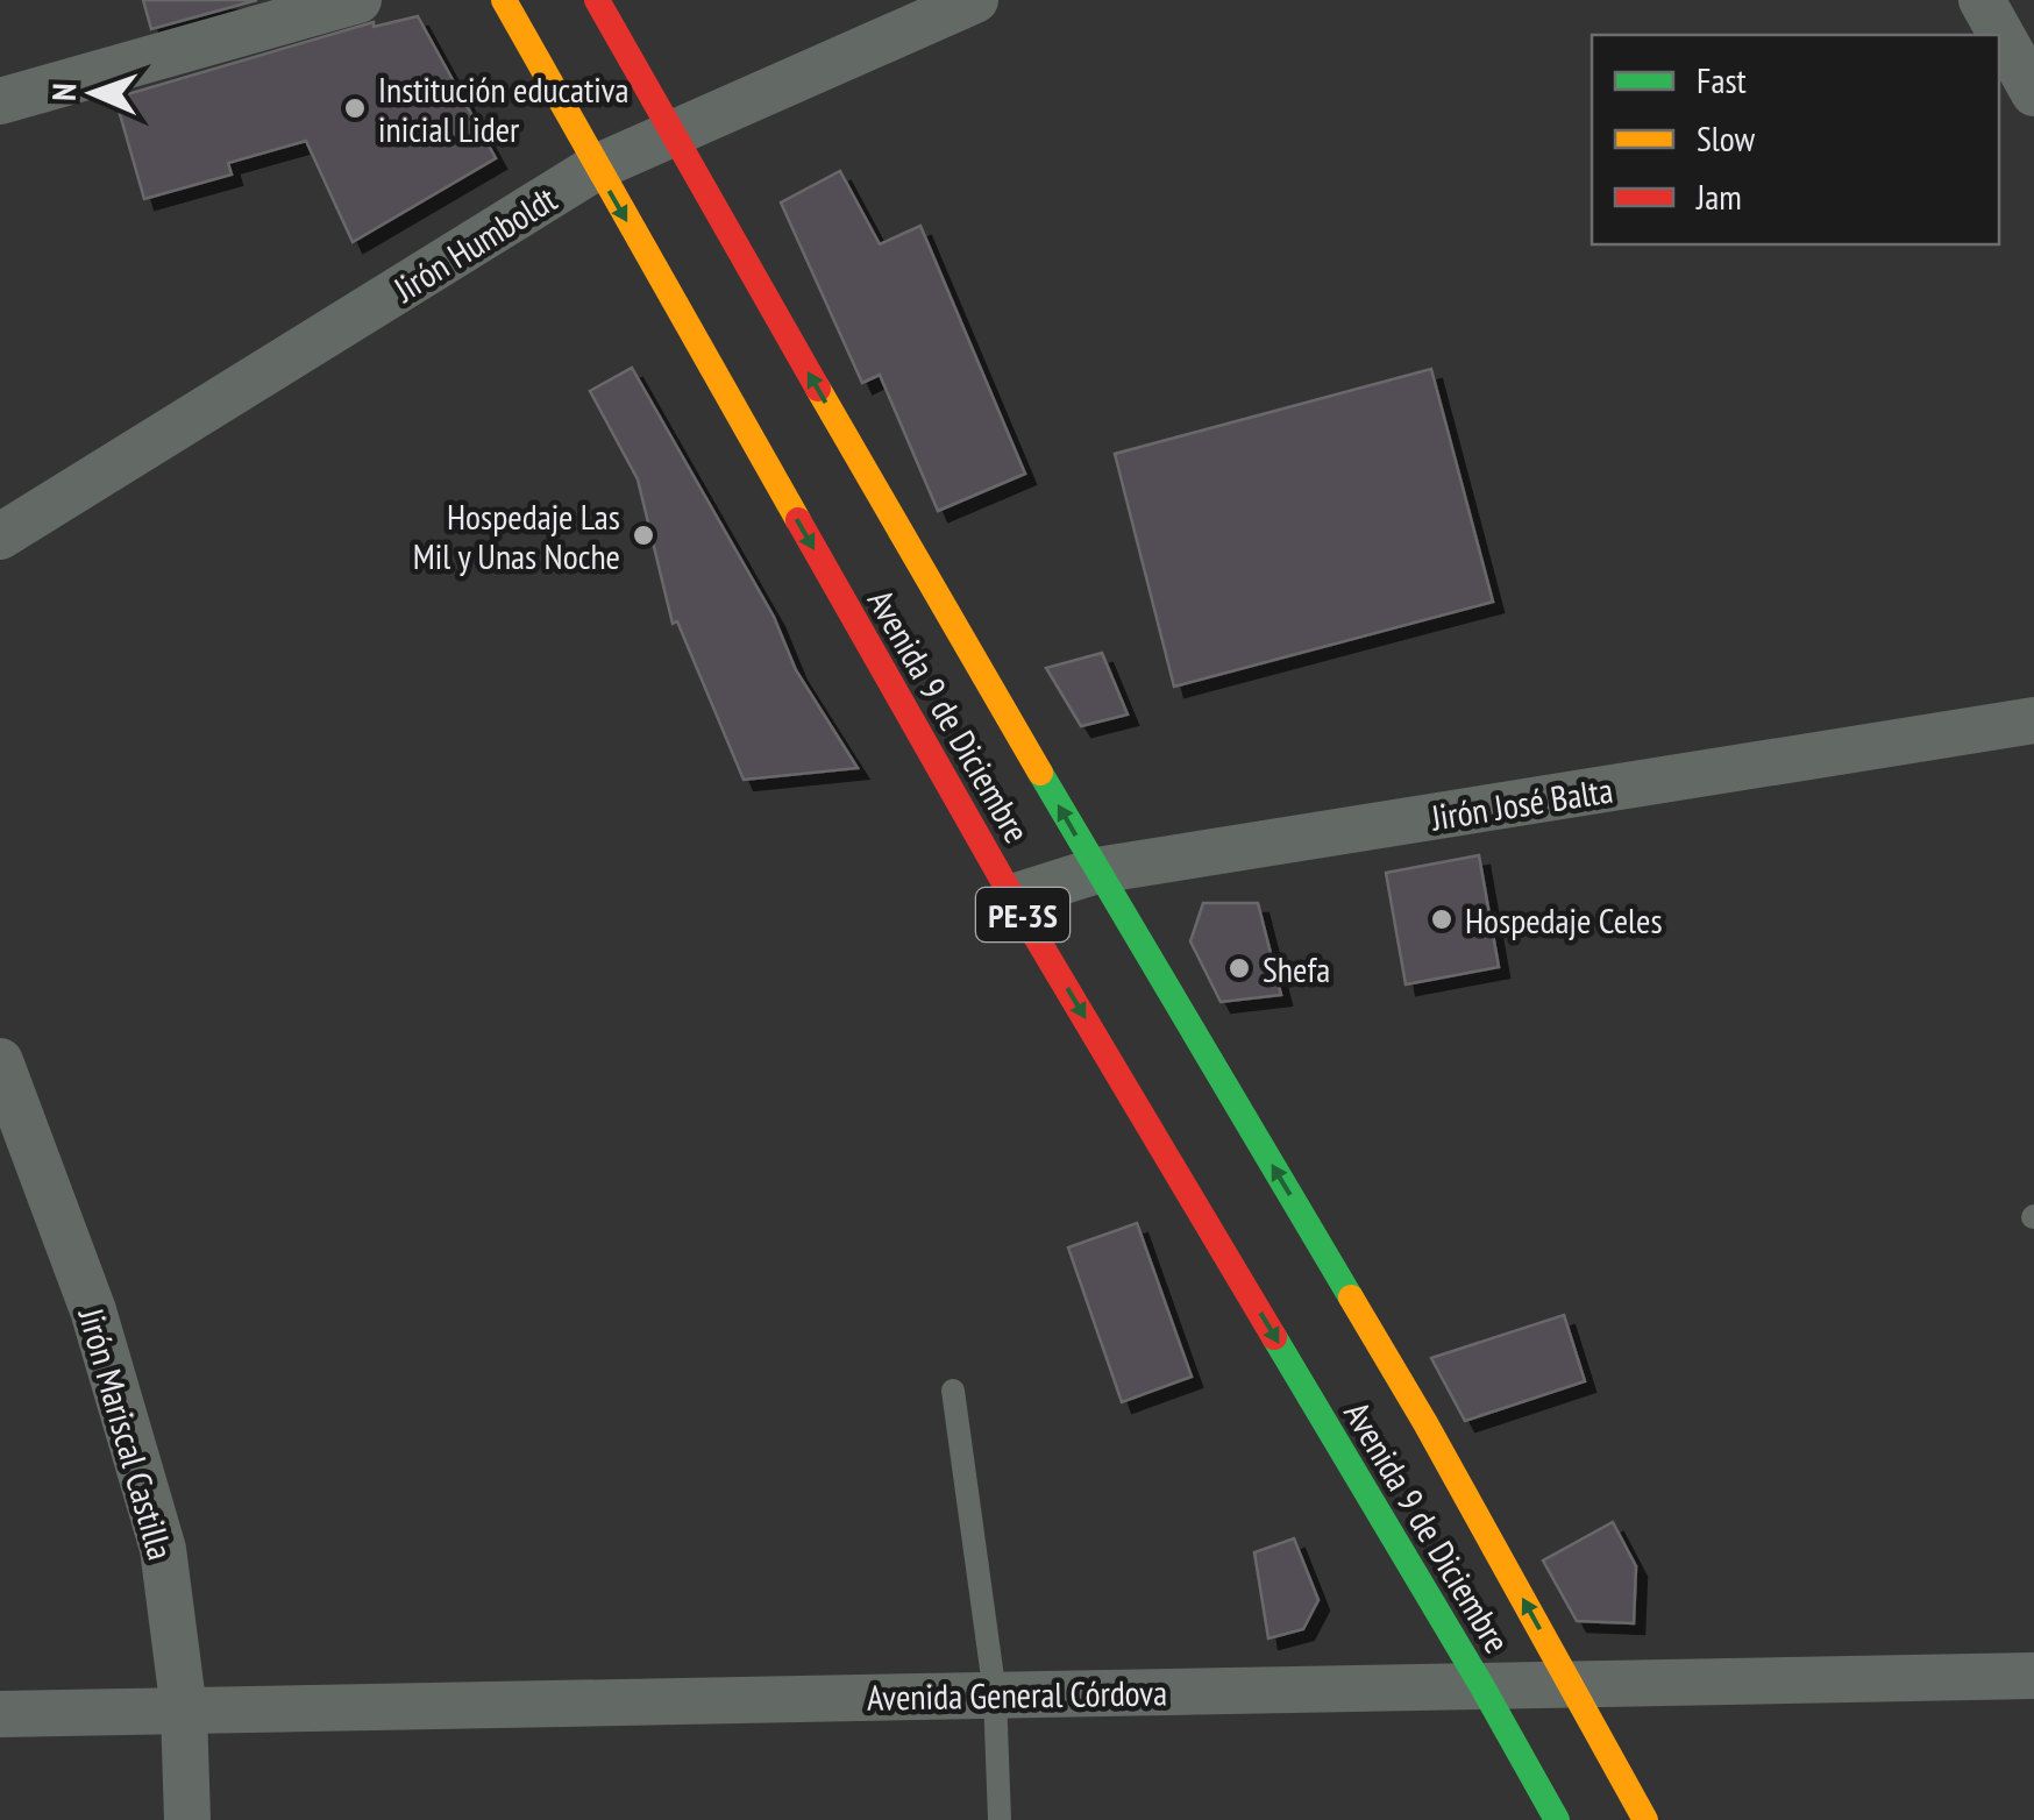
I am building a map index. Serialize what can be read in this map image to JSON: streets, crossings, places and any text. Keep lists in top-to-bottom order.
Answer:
{
  "streets": {
    "main road": ["Avenida 9 de Diciembre", "PE-3S"],
    "street": [
      "Jirón Humboldt",
      "Jirón José Balta",
      "Jirón Mariscal Castilla",
      "Avenida General Córdova"
    ]
  },
  "crossings": [
    ["Jirón Humboldt", "Avenida 9 de Diciembre"],
    ["Avenida 9 de Diciembre", "Jirón José Balta"],
    ["Avenida 9 de Diciembre", "Avenida General Córdova"],
    ["Jirón Mariscal Castilla", "Avenida General Córdova"]
  ],
  "places": [
    "Institución educativa inicial Lider",
    "Hospedaje Las Mil y Unas Noche",
    "Hospedaje Celes",
    "Shefa"
  ],
  "legend": ["Fast", "Slow", "Jam"],
  "north": "left"
}
